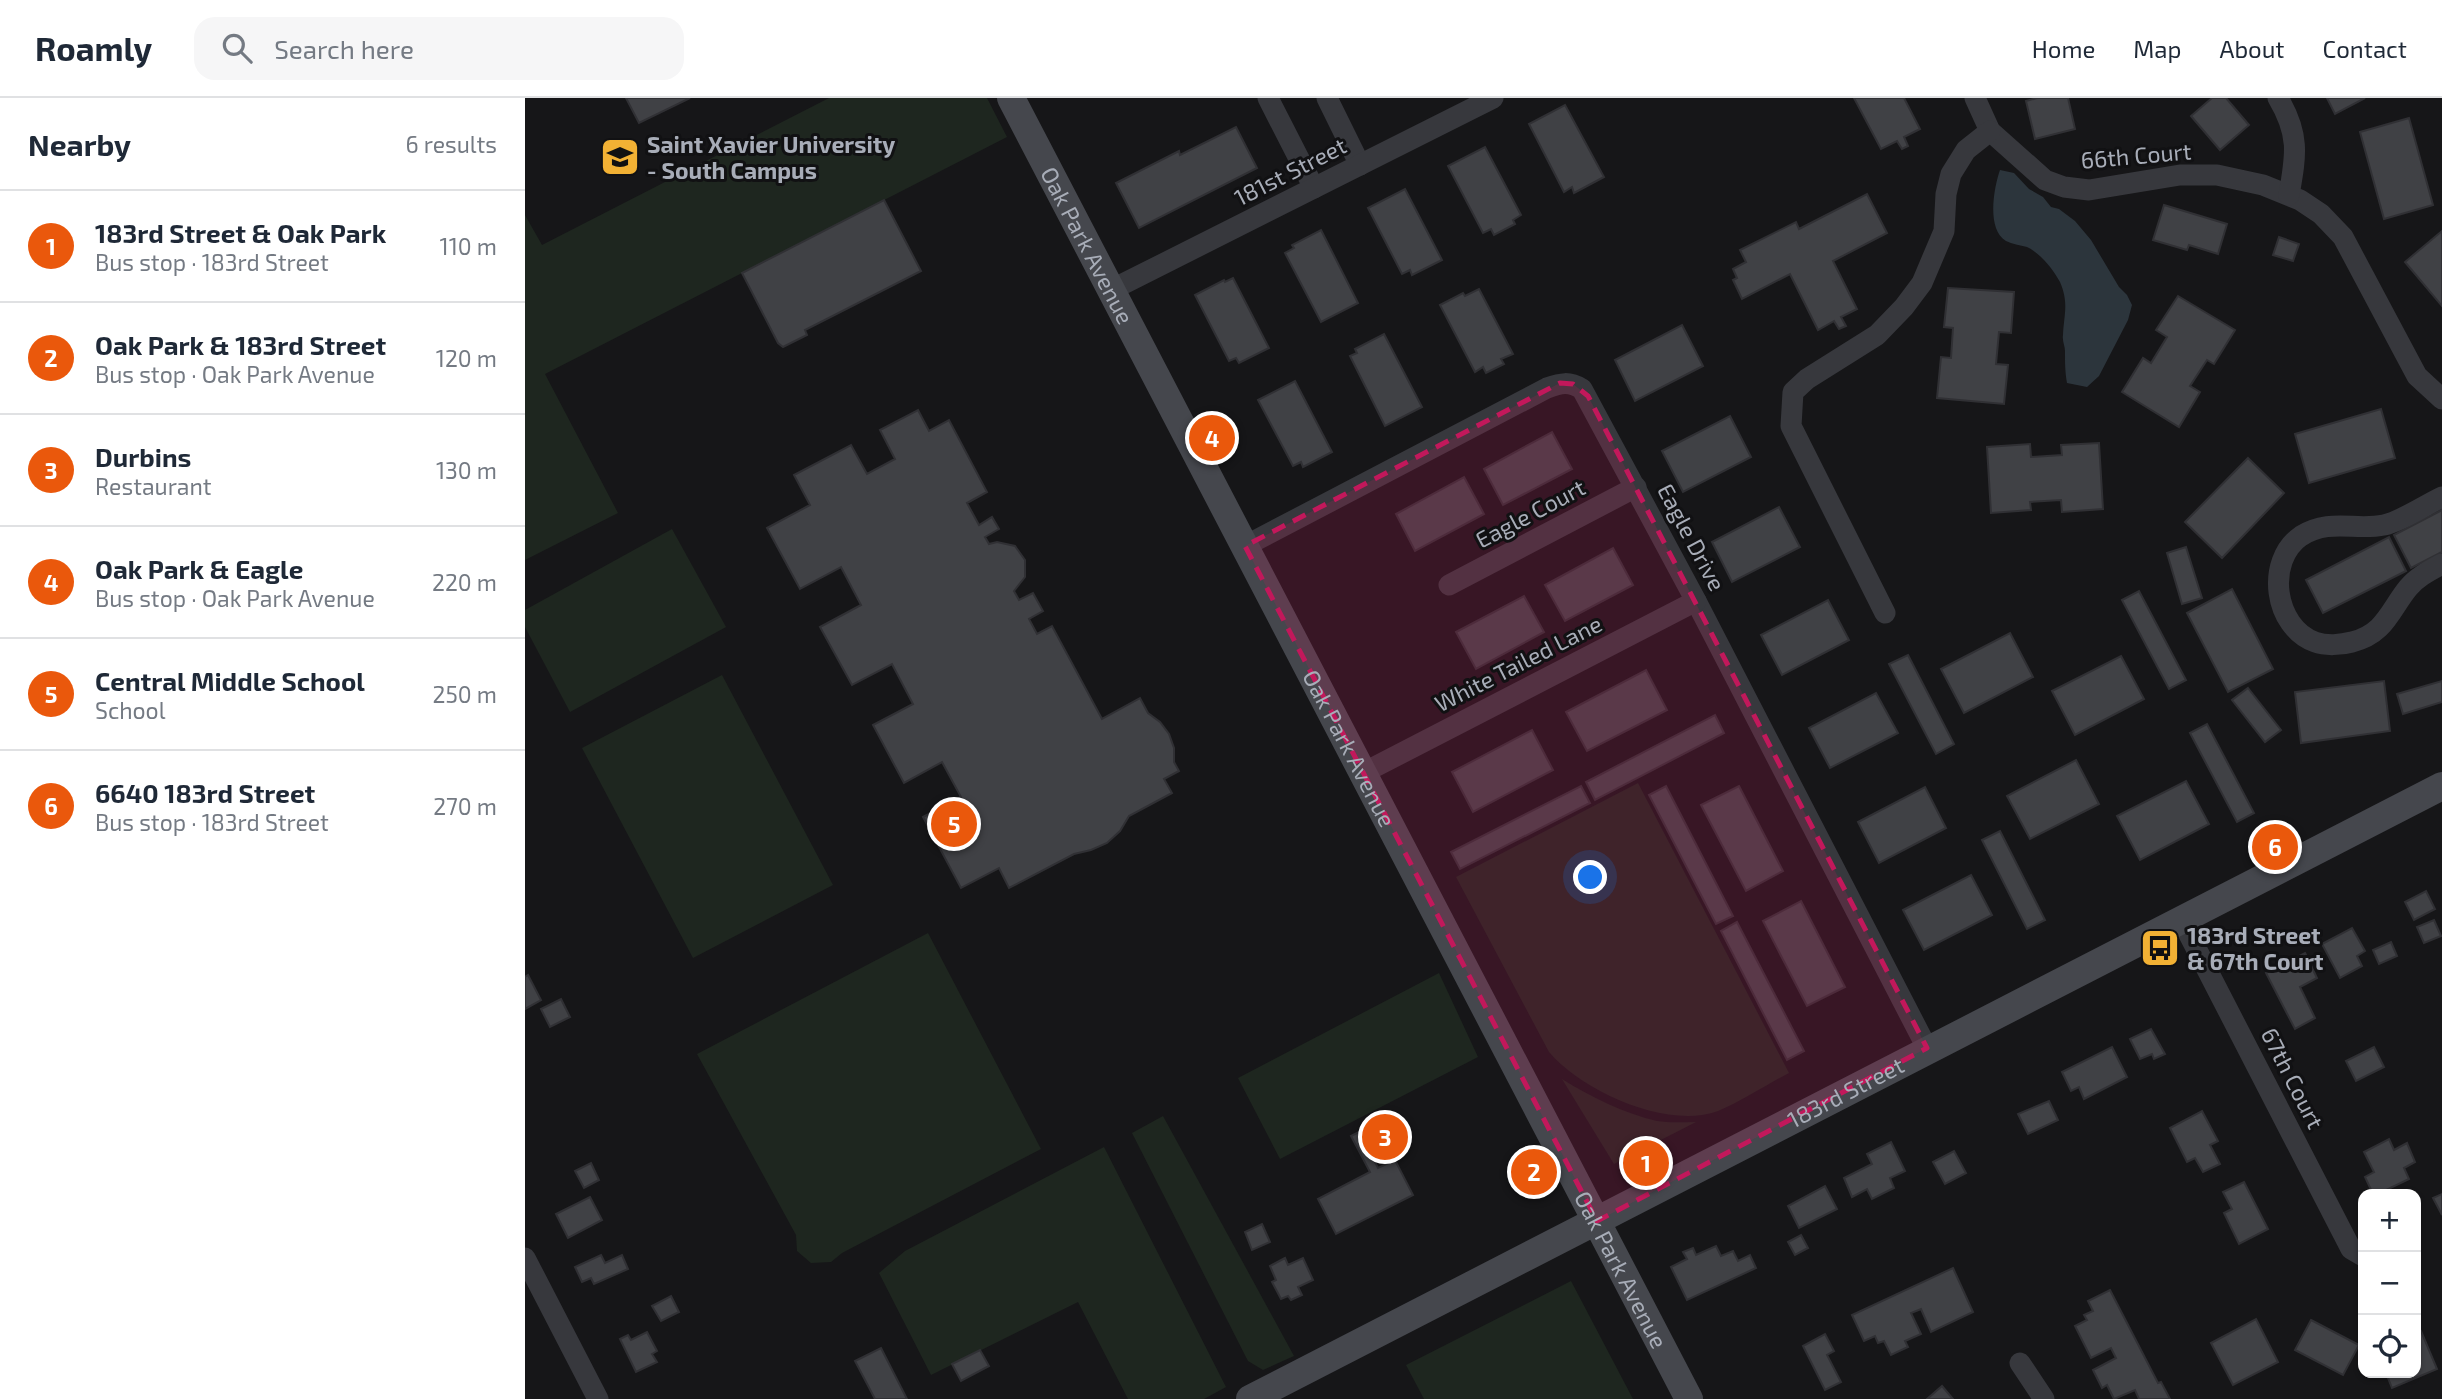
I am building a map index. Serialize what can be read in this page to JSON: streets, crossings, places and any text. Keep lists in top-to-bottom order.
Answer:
{
  "streets": {
    "street": [
      "66th Court",
      "181st Street",
      "Oak Park Avenue",
      "Eagle Court",
      "Eagle Drive",
      "White Tailed Lane",
      "67th Court",
      "183rd Street"
    ]
  },
  "crossings": [
    ["181st Street", "Oak Park Avenue"],
    ["Oak Park Avenue", "Eagle Drive"],
    ["Oak Park Avenue", "White Tailed Lane"],
    ["Oak Park Avenue", "183rd Street"],
    ["Eagle Court", "Eagle Drive"],
    ["Eagle Drive", "White Tailed Lane"],
    ["Eagle Drive", "183rd Street"],
    ["67th Court", "183rd Street"]
  ],
  "places": {
    "school or university": ["Saint Xavier University - South Campus"],
    "bus stop": ["183rd Street & 67th Court"]
  },
  "page": {
    "header": "Roamly",
    "search": "Search here",
    "nav": [
      "Home",
      "Map",
      "About",
      "Contact"
    ],
    "heading": ["Nearby", "6 results"],
    "list": [
      {
        "mark": "1",
        "name": "183rd Street & Oak Park",
        "note": "Bus stop · 183rd Street",
        "value": "110 m"
      },
      {
        "mark": "2",
        "name": "Oak Park & 183rd Street",
        "note": "Bus stop · Oak Park Avenue",
        "value": "120 m"
      },
      {
        "mark": "3",
        "name": "Durbins",
        "note": "Restaurant",
        "value": "130 m"
      },
      {
        "mark": "4",
        "name": "Oak Park & Eagle",
        "note": "Bus stop · Oak Park Avenue",
        "value": "220 m"
      },
      {
        "mark": "5",
        "name": "Central Middle School",
        "note": "School",
        "value": "250 m"
      },
      {
        "mark": "6",
        "name": "6640 183rd Street",
        "note": "Bus stop · 183rd Street",
        "value": "270 m"
      }
    ],
    "pins": [
      "4",
      "5",
      "6",
      "3",
      "1",
      "2"
    ],
    "map_buttons": ["+", "−"]
  }
}
